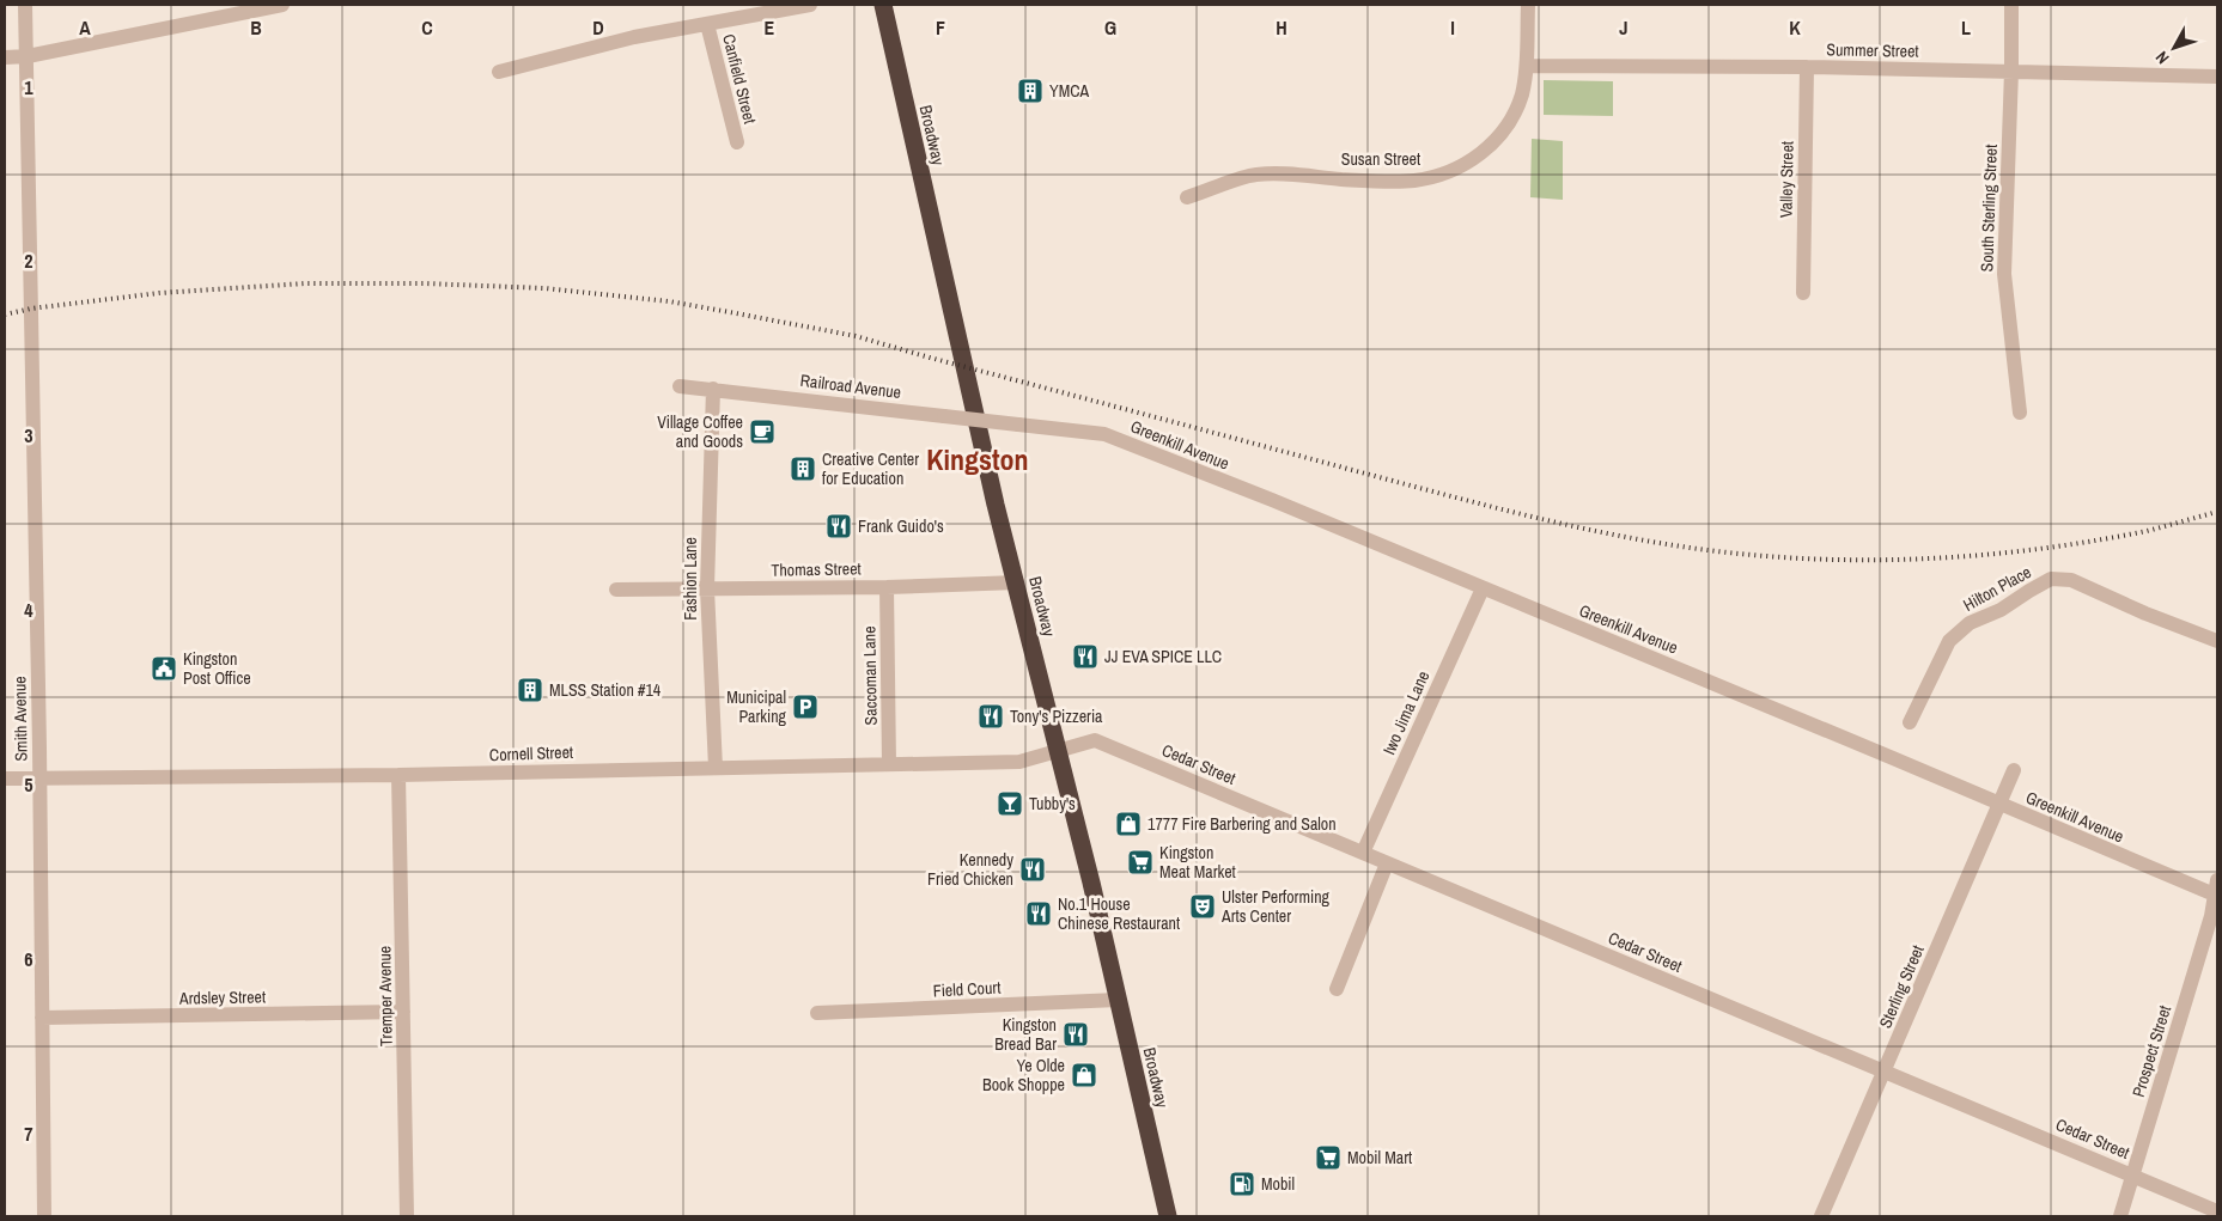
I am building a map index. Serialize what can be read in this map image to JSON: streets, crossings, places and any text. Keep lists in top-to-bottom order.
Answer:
{
  "streets": {
    "highway": ["Broadway"],
    "street": [
      "Summer Street",
      "Canfield Street",
      "Susan Street",
      "Valley Street",
      "South Sterling Street",
      "Railroad Avenue",
      "Greenkill Avenue",
      "Thomas Street",
      "Fashion Lane",
      "Hilton Place",
      "Saccoman Lane",
      "Iwo Jima Lane",
      "Smith Avenue",
      "Cornell Street",
      "Cedar Street",
      "Sterling Street",
      "Field Court",
      "Tremper Avenue",
      "Ardsley Street",
      "Prospect Street"
    ]
  },
  "crossings": [
    ["Summer Street", "Susan Street"],
    ["Summer Street", "Valley Street"],
    ["Summer Street", "South Sterling Street"],
    ["Broadway", "Thomas Street"],
    ["Broadway", "Cornell Street"],
    ["Broadway", "Cedar Street"],
    ["Broadway", "Field Court"],
    ["Railroad Avenue", "Greenkill Avenue"],
    ["Railroad Avenue", "Fashion Lane"],
    ["Greenkill Avenue", "Iwo Jima Lane"],
    ["Greenkill Avenue", "Sterling Street"],
    ["Greenkill Avenue", "Prospect Street"],
    ["Thomas Street", "Fashion Lane"],
    ["Thomas Street", "Saccoman Lane"],
    ["Fashion Lane", "Cornell Street"],
    ["Saccoman Lane", "Cornell Street"],
    ["Iwo Jima Lane", "Cedar Street"],
    ["Smith Avenue", "Cornell Street"],
    ["Smith Avenue", "Ardsley Street"],
    ["Cornell Street", "Cedar Street"],
    ["Cornell Street", "Tremper Avenue"],
    ["Cedar Street", "Sterling Street"],
    ["Cedar Street", "Prospect Street"],
    ["Tremper Avenue", "Ardsley Street"]
  ],
  "districts": ["Kingston"],
  "places": {
    "building": ["YMCA", "Creative Center for Education", "MLSS Station #14"],
    "cafe": ["Village Coffee and Goods"],
    "restaurant": [
      "Frank Guido's",
      "JJ EVA SPICE LLC",
      "Tony's Pizzeria",
      "Kennedy Fried Chicken",
      "No.1 House Chinese Restaurant",
      "Kingston Bread Bar"
    ],
    "public building": ["Kingston Post Office"],
    "parking": ["Municipal Parking"],
    "bar": ["Tubby's"],
    "shop": ["1777 Fire Barbering and Salon", "Ye Olde Book Shoppe"],
    "supermarket": ["Kingston Meat Market", "Mobil Mart"],
    "theatre": ["Ulster Performing Arts Center"],
    "fuel station": ["Mobil"]
  },
  "north": "bottom left",
  "grid": {
    "columns": [
      "A",
      "B",
      "C",
      "D",
      "E",
      "F",
      "G",
      "H",
      "I",
      "J",
      "K",
      "L"
    ],
    "rows": [
      "1",
      "2",
      "3",
      "4",
      "5",
      "6",
      "7"
    ]
  }
}
